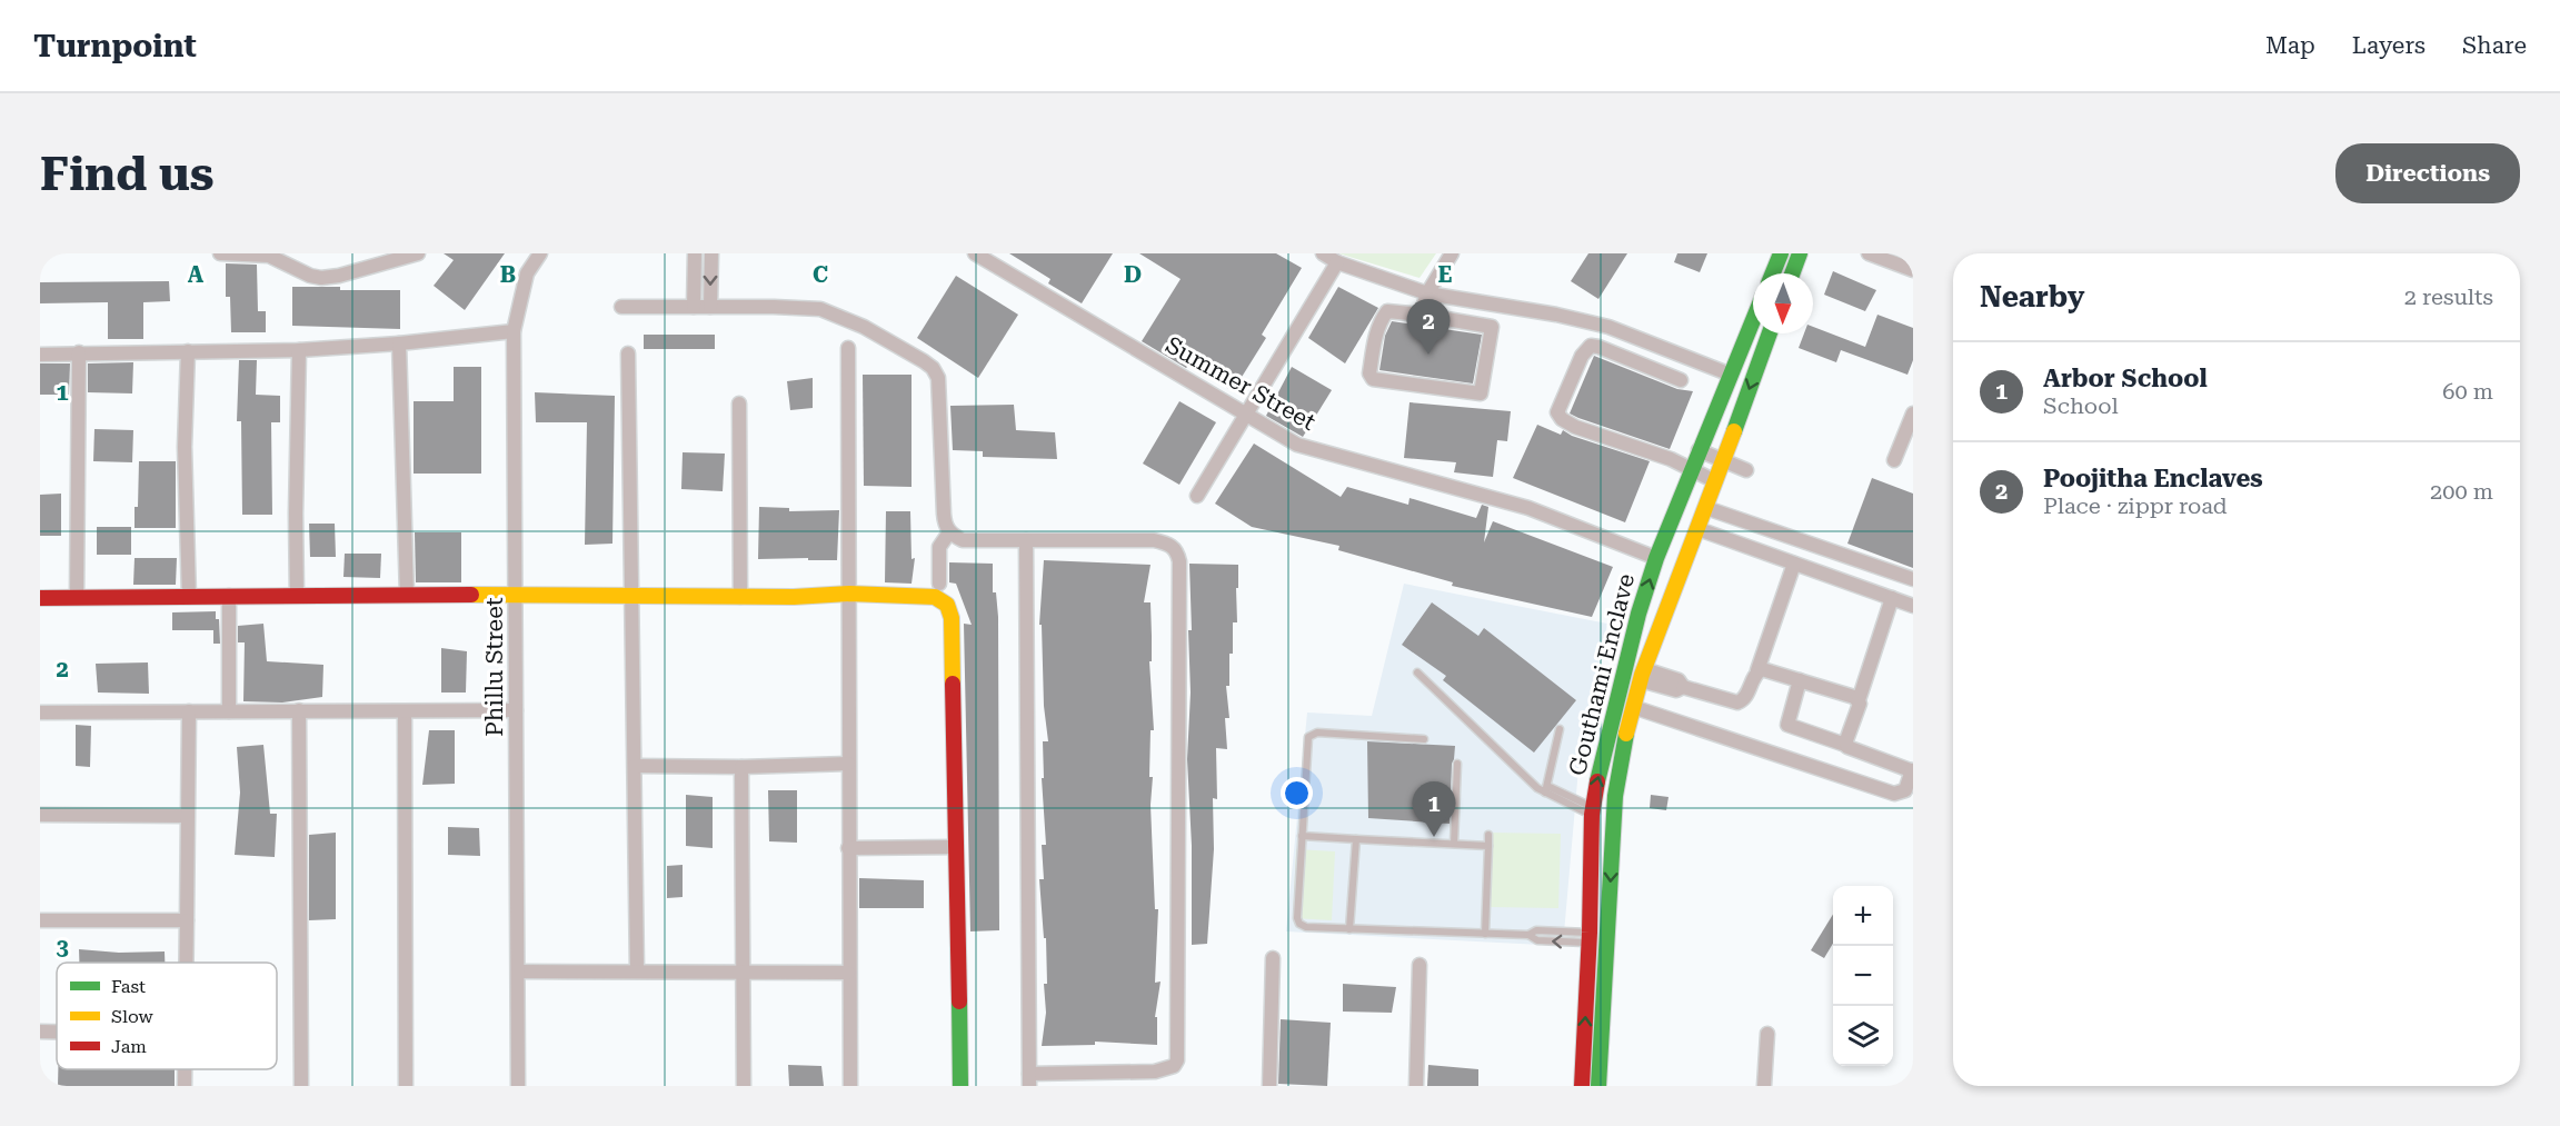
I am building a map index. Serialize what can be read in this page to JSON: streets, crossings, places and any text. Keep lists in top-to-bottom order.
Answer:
{
  "streets": {
    "street": ["Summer Street", "Phillu Street", "Gouthami Enclave"]
  },
  "crossings": [
    ["Summer Street", "Gouthami Enclave"]
  ],
  "legend": ["Fast", "Slow", "Jam"],
  "north": "bottom",
  "page": {
    "header": "Turnpoint",
    "nav": ["Map", "Layers", "Share"],
    "buttons": "Directions",
    "title": "Find us",
    "heading": ["Nearby", "2 results"],
    "pins": ["2", "1"],
    "list": [
      {
        "mark": "1",
        "name": "Arbor School",
        "note": "School",
        "value": "60 m"
      },
      {
        "mark": "2",
        "name": "Poojitha Enclaves",
        "note": "Place · zippr road",
        "value": "200 m"
      }
    ],
    "map_buttons": ["+", "−"]
  },
  "grid": {
    "columns": [
      "A",
      "B",
      "C",
      "D",
      "E"
    ],
    "rows": ["1", "2", "3"]
  }
}
